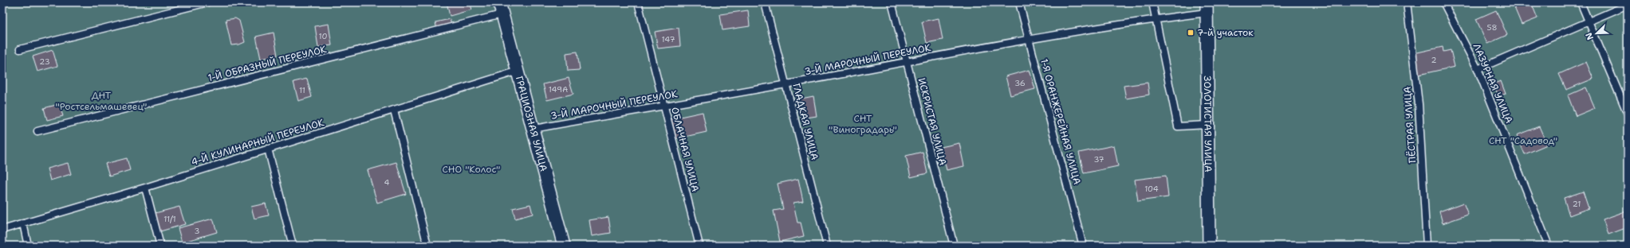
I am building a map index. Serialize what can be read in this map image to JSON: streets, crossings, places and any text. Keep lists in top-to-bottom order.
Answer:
{
  "streets": {
    "street": ["ГРАЦИОЗНАЯ УЛИЦА", "ЗОЛОТИСТАЯ УЛИЦА"],
    "lane": [
      "3-Й МАРОЧНЫЙ ПЕРЕУЛОК",
      "1-Й ОБРАЗНЫЙ ПЕРЕУЛОК",
      "ЛАЗУРНАЯ УЛИЦА",
      "ГЛАДКАЯ УЛИЦА",
      "ИСКРИСТАЯ УЛИЦА",
      "1-Я ОРАНЖЕРЕЙНАЯ УЛИЦА",
      "ПЁСТРАЯ УЛИЦА",
      "4-Й КУЛИНАРНЫЙ ПЕРЕУЛОК",
      "ОБЛАЧНАЯ УЛИЦА"
    ]
  },
  "crossings": [
    ["3-Й МАРОЧНЫЙ ПЕРЕУЛОК", "ГЛАДКАЯ УЛИЦА"],
    ["3-Й МАРОЧНЫЙ ПЕРЕУЛОК", "ИСКРИСТАЯ УЛИЦА"],
    ["3-Й МАРОЧНЫЙ ПЕРЕУЛОК", "1-Я ОРАНЖЕРЕЙНАЯ УЛИЦА"],
    ["3-Й МАРОЧНЫЙ ПЕРЕУЛОК", "ГРАЦИОЗНАЯ УЛИЦА"],
    ["3-Й МАРОЧНЫЙ ПЕРЕУЛОК", "ЗОЛОТИСТАЯ УЛИЦА"],
    ["3-Й МАРОЧНЫЙ ПЕРЕУЛОК", "ОБЛАЧНАЯ УЛИЦА"],
    ["1-Й ОБРАЗНЫЙ ПЕРЕУЛОК", "ГРАЦИОЗНАЯ УЛИЦА"],
    ["ГРАЦИОЗНАЯ УЛИЦА", "4-Й КУЛИНАРНЫЙ ПЕРЕУЛОК"]
  ],
  "parks": [
    "ДНТ \"Ростсельмашевец\"",
    "СНТ \"Виноградарь\"",
    "СНТ \"Садовод\"",
    "СНО \"Колос\""
  ],
  "places": {
    "transit": ["7-й участок"]
  },
  "house_numbers": [
    "58",
    "10",
    "147",
    "2",
    "23",
    "36",
    "149А",
    "11",
    "37",
    "4",
    "104",
    "21",
    "11/1",
    "3"
  ],
  "north": "bottom left"
}
